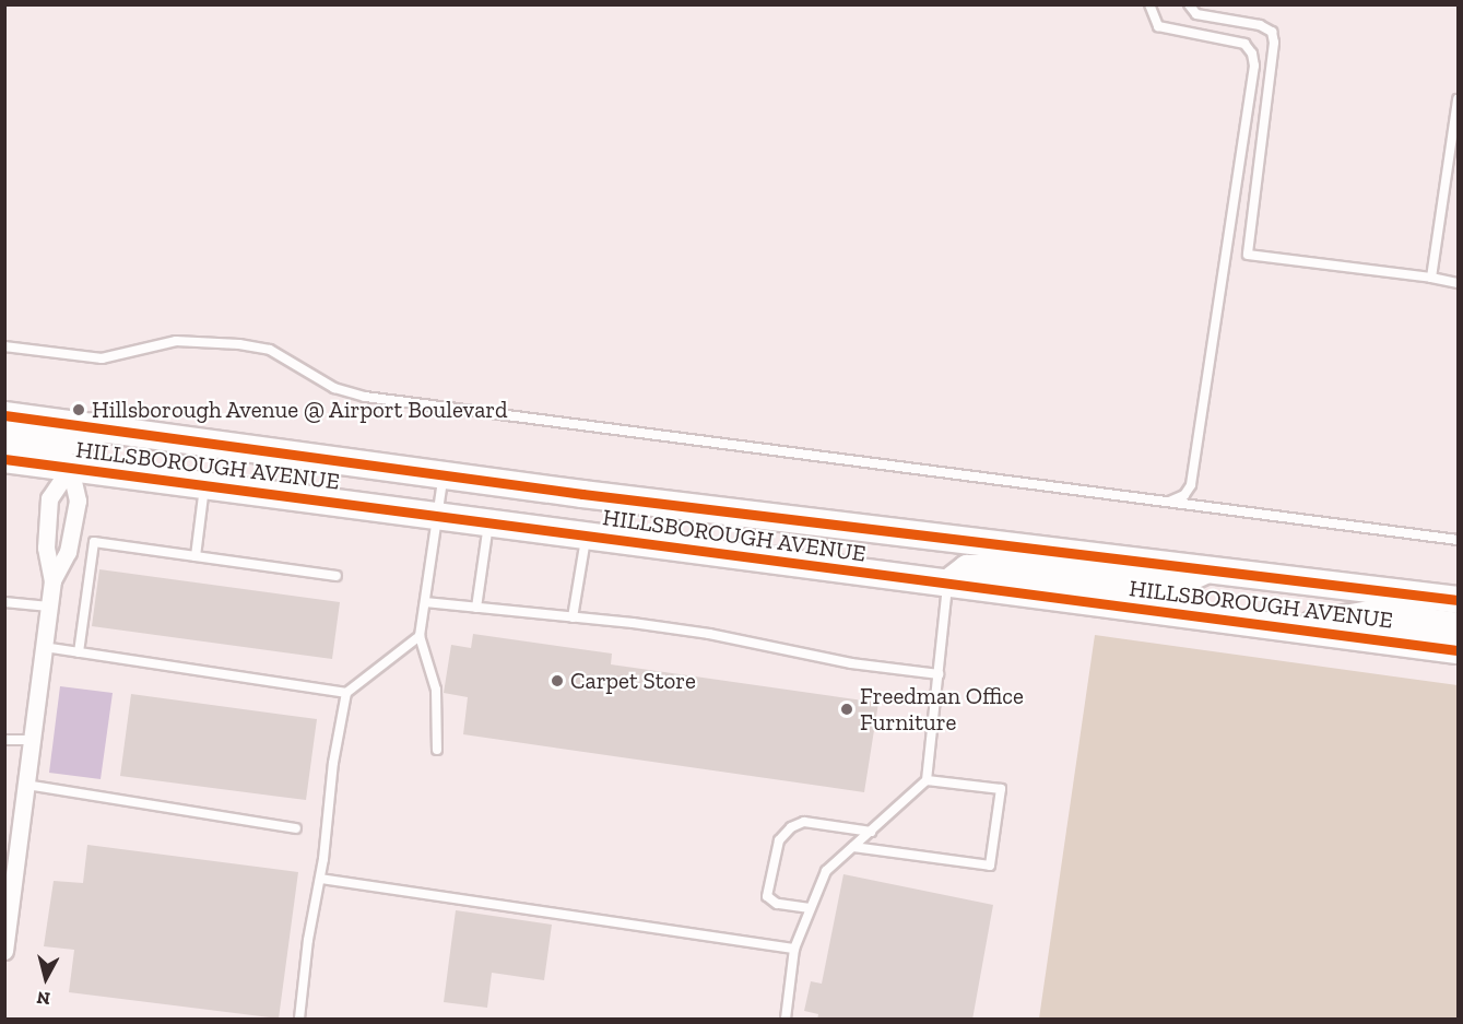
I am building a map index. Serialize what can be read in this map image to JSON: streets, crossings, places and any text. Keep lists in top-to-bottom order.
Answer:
{
  "streets": {
    "main road": ["HILLSBOROUGH AVENUE"]
  },
  "places": ["Hillsborough Avenue @ Airport Boulevard", "Carpet Store", "Freedman Office Furniture"],
  "north": "bottom"
}
